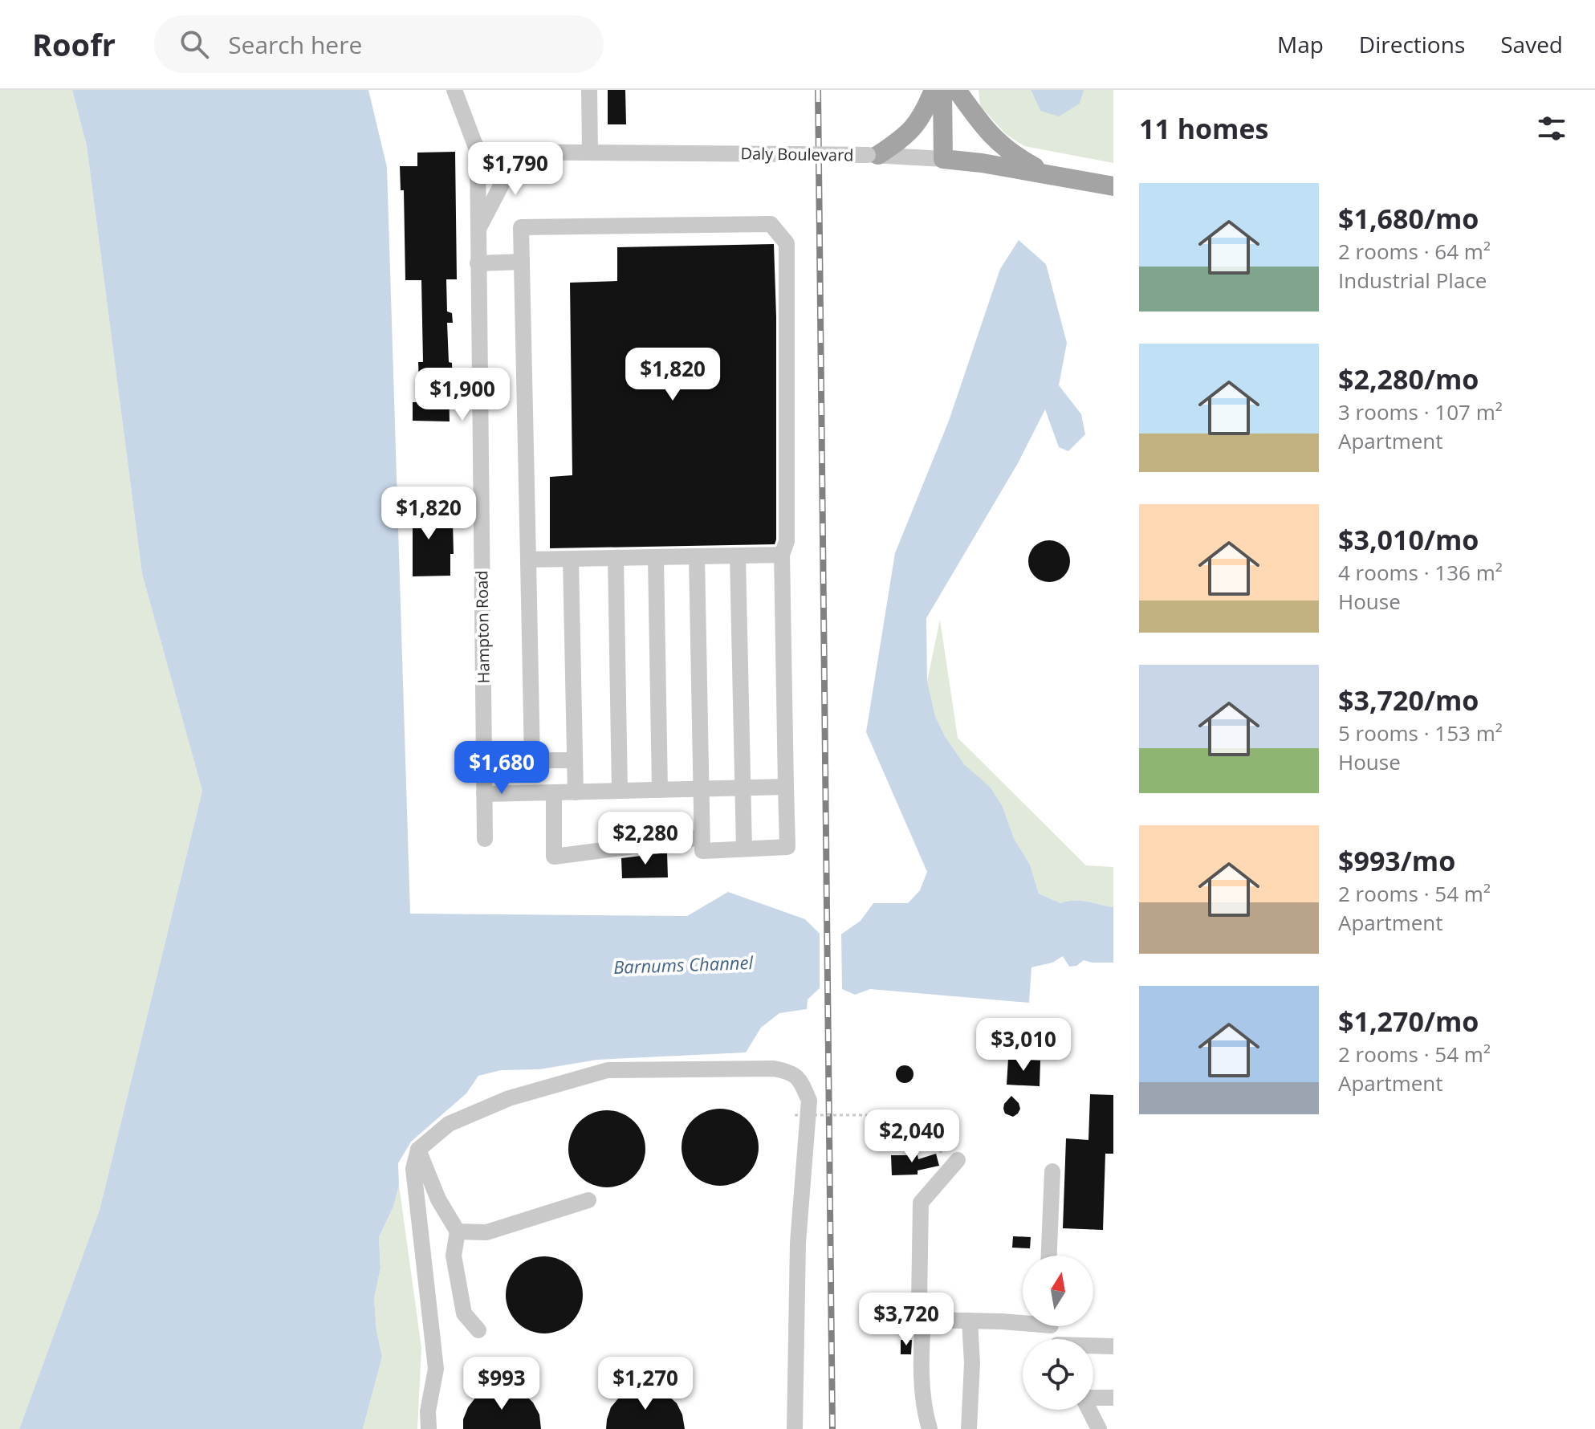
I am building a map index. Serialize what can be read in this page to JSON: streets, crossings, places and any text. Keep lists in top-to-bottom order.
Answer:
{
  "streets": {
    "main road": ["Daly Boulevard"],
    "street": ["Hampton Road"]
  },
  "crossings": [
    ["Daly Boulevard", "Hampton Road"]
  ],
  "water": ["Barnums Channel"],
  "north": "top",
  "page": {
    "header": "Roofr",
    "search": "Search here",
    "nav": ["Map", "Directions", "Saved"],
    "heading": "11 homes",
    "price": [
      "$1,790",
      "$1,820",
      "$1,900",
      "$1,820",
      "$1,680",
      "$2,280",
      "$3,010",
      "$2,040",
      "$3,720",
      "$993",
      "$1,270"
    ],
    "list": [
      {
        "name": "$1,680/mo",
        "note": "2 rooms · 64 m² · Industrial Place"
      },
      {
        "name": "$2,280/mo",
        "note": "3 rooms · 107 m² · Apartment"
      },
      {
        "name": "$3,010/mo",
        "note": "4 rooms · 136 m² · House"
      },
      {
        "name": "$3,720/mo",
        "note": "5 rooms · 153 m² · House"
      },
      {
        "name": "$993/mo",
        "note": "2 rooms · 54 m² · Apartment"
      },
      {
        "name": "$1,270/mo",
        "note": "2 rooms · 54 m² · Apartment"
      }
    ]
  }
}
